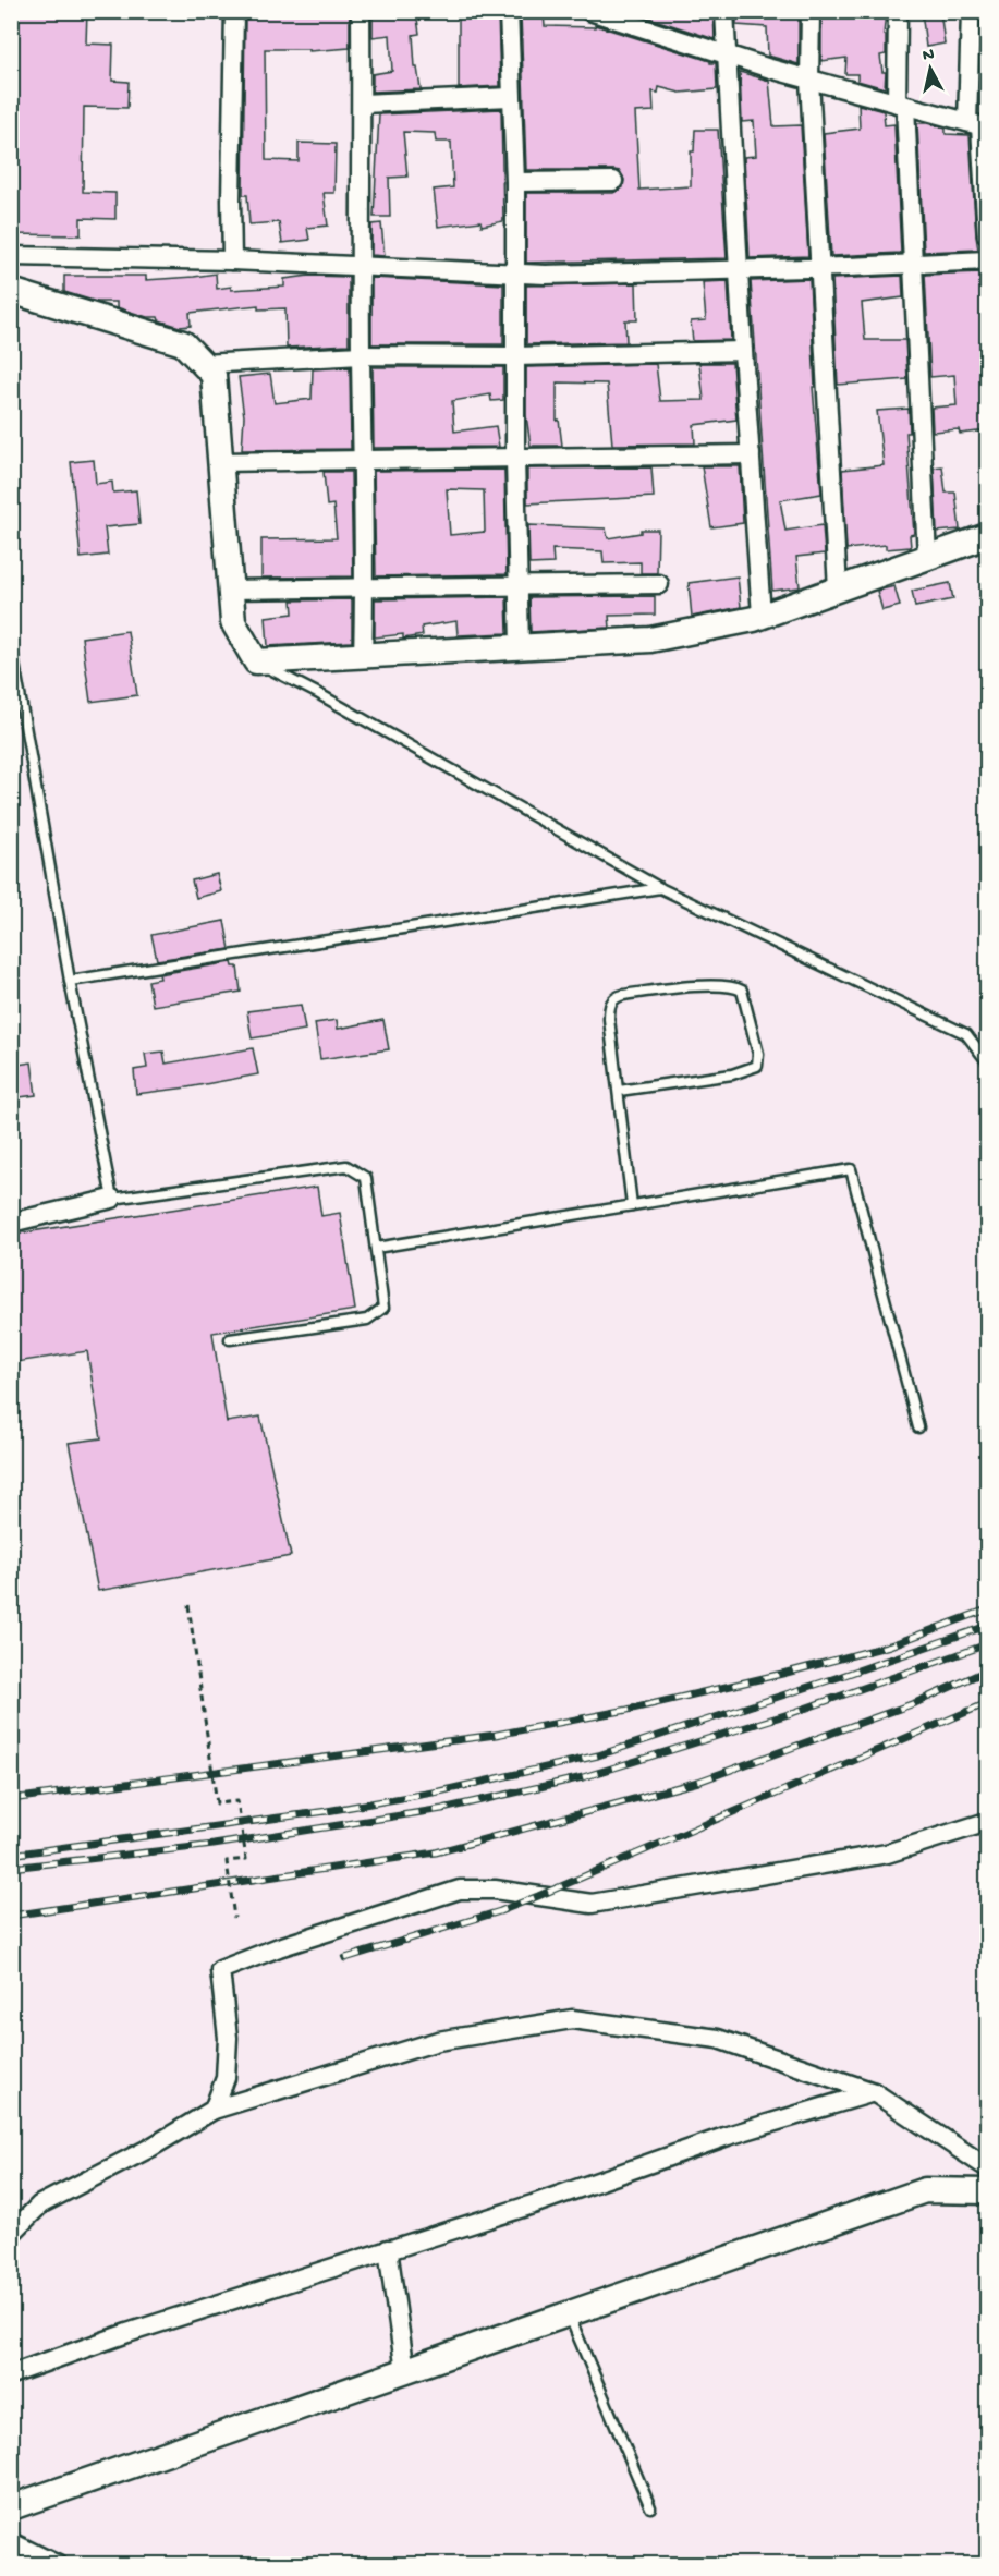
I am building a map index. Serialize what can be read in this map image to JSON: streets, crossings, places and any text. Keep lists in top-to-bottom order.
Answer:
{
  "north": "top"
}
